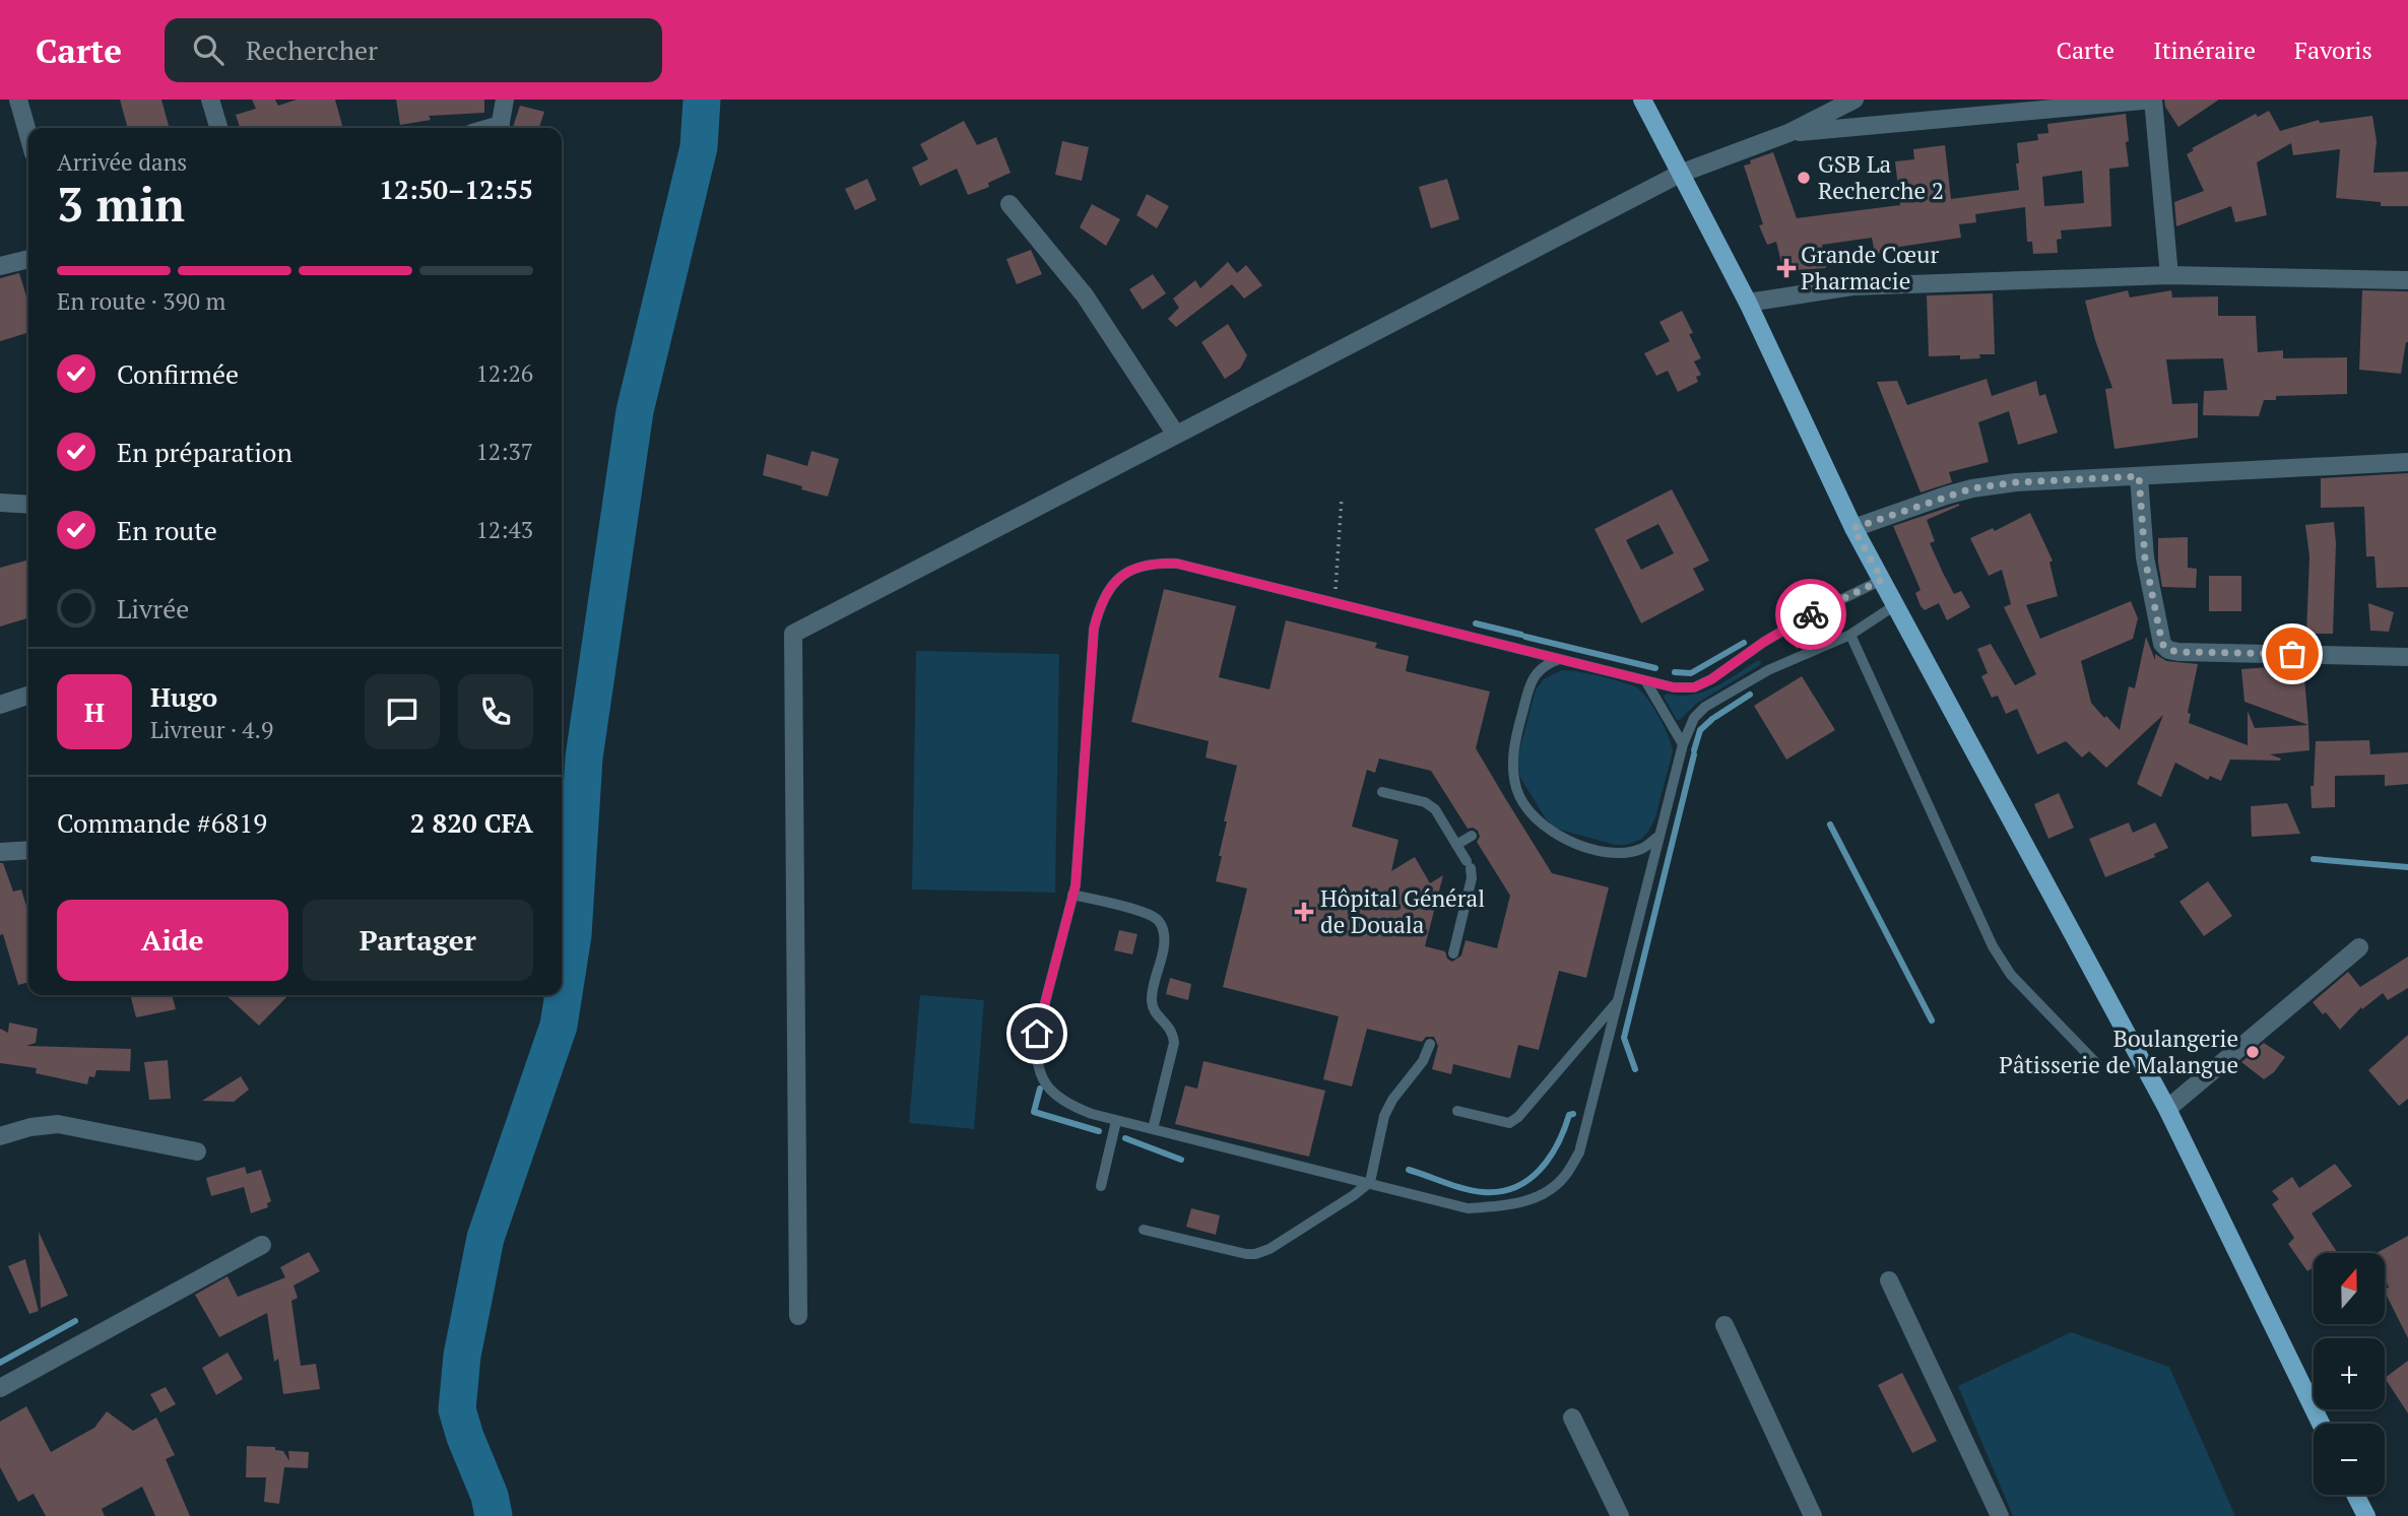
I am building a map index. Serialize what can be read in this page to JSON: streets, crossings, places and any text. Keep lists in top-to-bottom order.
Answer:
{
  "places": {
    "other": ["GSB La Recherche 2", "Boulangerie Pâtisserie de Malangue"],
    "health": ["Grande Cœur Pharmacie", "Hôpital Général de Douala"]
  },
  "north": "top",
  "page": {
    "header": "Carte",
    "search": "Rechercher",
    "nav": ["Carte", "Itinéraire", "Favoris"],
    "heading": ["3 min", "Arrivée dans", "12:50–12:55"],
    "panel": [
      "Hugo",
      "Livreur · 4.9",
      "Commande #6819",
      "2 820 CFA"
    ],
    "bar": "En route · 390 m",
    "list": [
      ["Confirmée", "12:26"],
      ["En préparation", "12:37"],
      ["En route", "12:43"],
      "Livrée"
    ],
    "round": "H",
    "buttons": ["Aide", "Partager"],
    "map_buttons": ["+", "−"]
  }
}
